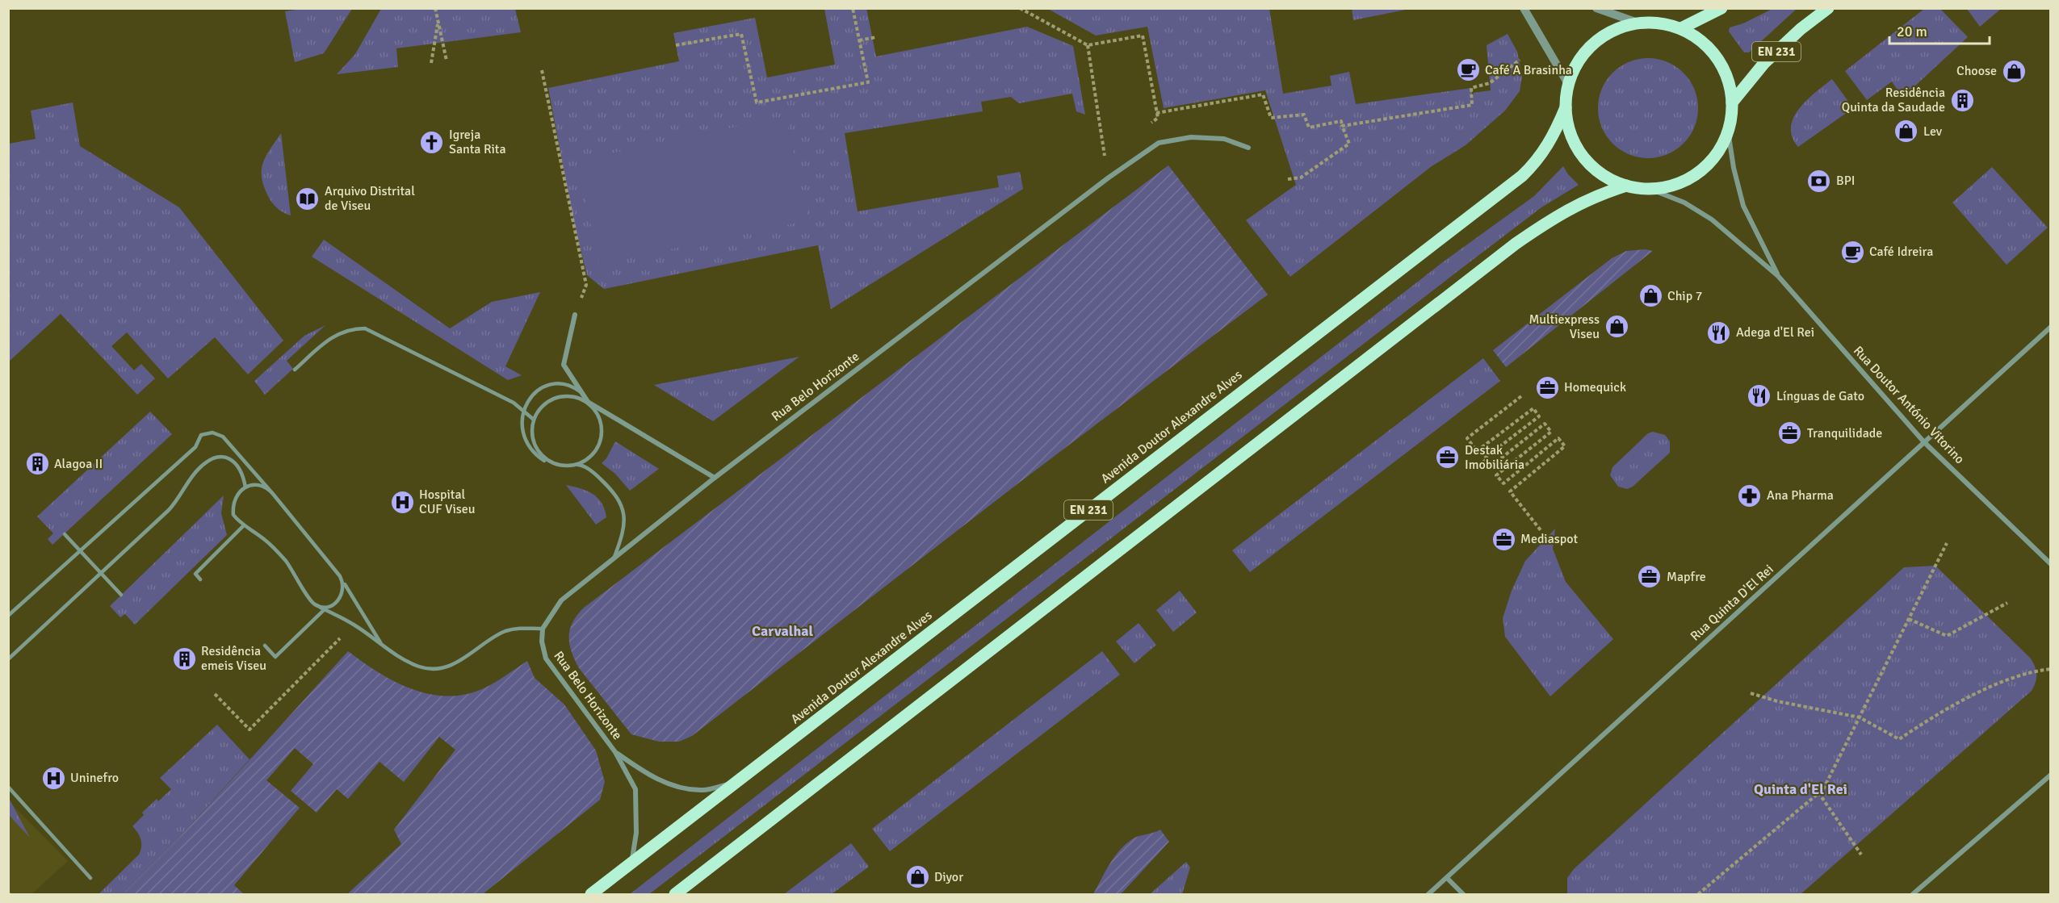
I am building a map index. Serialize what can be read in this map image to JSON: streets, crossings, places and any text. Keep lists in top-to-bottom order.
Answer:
{
  "streets": {
    "main road": ["EN 231", "Avenida Doutor Alexandre Alves"],
    "street": ["Rua Belo Horizonte", "Rua Doutor António Vitorino", "Rua Quinta D'El Rei"]
  },
  "crossings": [
    ["EN 231", "Rua Doutor António Vitorino"],
    ["EN 231", "Avenida Doutor Alexandre Alves"],
    ["Rua Belo Horizonte", "Avenida Doutor Alexandre Alves"],
    ["Rua Doutor António Vitorino", "Avenida Doutor Alexandre Alves"],
    ["Rua Doutor António Vitorino", "Rua Quinta D'El Rei"]
  ],
  "districts": ["Carvalhal", "Quinta d'El Rei"],
  "places": {
    "cafe": ["Café A Brasinha", "Café Idreira"],
    "shop": [
      "Choose",
      "Lev",
      "Chip 7",
      "Multiexpress Viseu",
      "Diyor"
    ],
    "building": ["Residência Quinta da Saudade", "Alagoa II", "Residência emeis Viseu"],
    "church": ["Igreja Santa Rita"],
    "bank": ["BPI"],
    "library": ["Arquivo Distrital de Viseu"],
    "restaurant": ["Adega d'El Rei", "Línguas de Gato"],
    "office": [
      "Homequick",
      "Tranquilidade",
      "Destak Imobiliária",
      "Mediaspot",
      "Mapfre"
    ],
    "pharmacy": ["Ana Pharma"],
    "hospital": ["Hospital CUF Viseu", "Uninefro"]
  },
  "scale_bar": "20 m"
}
